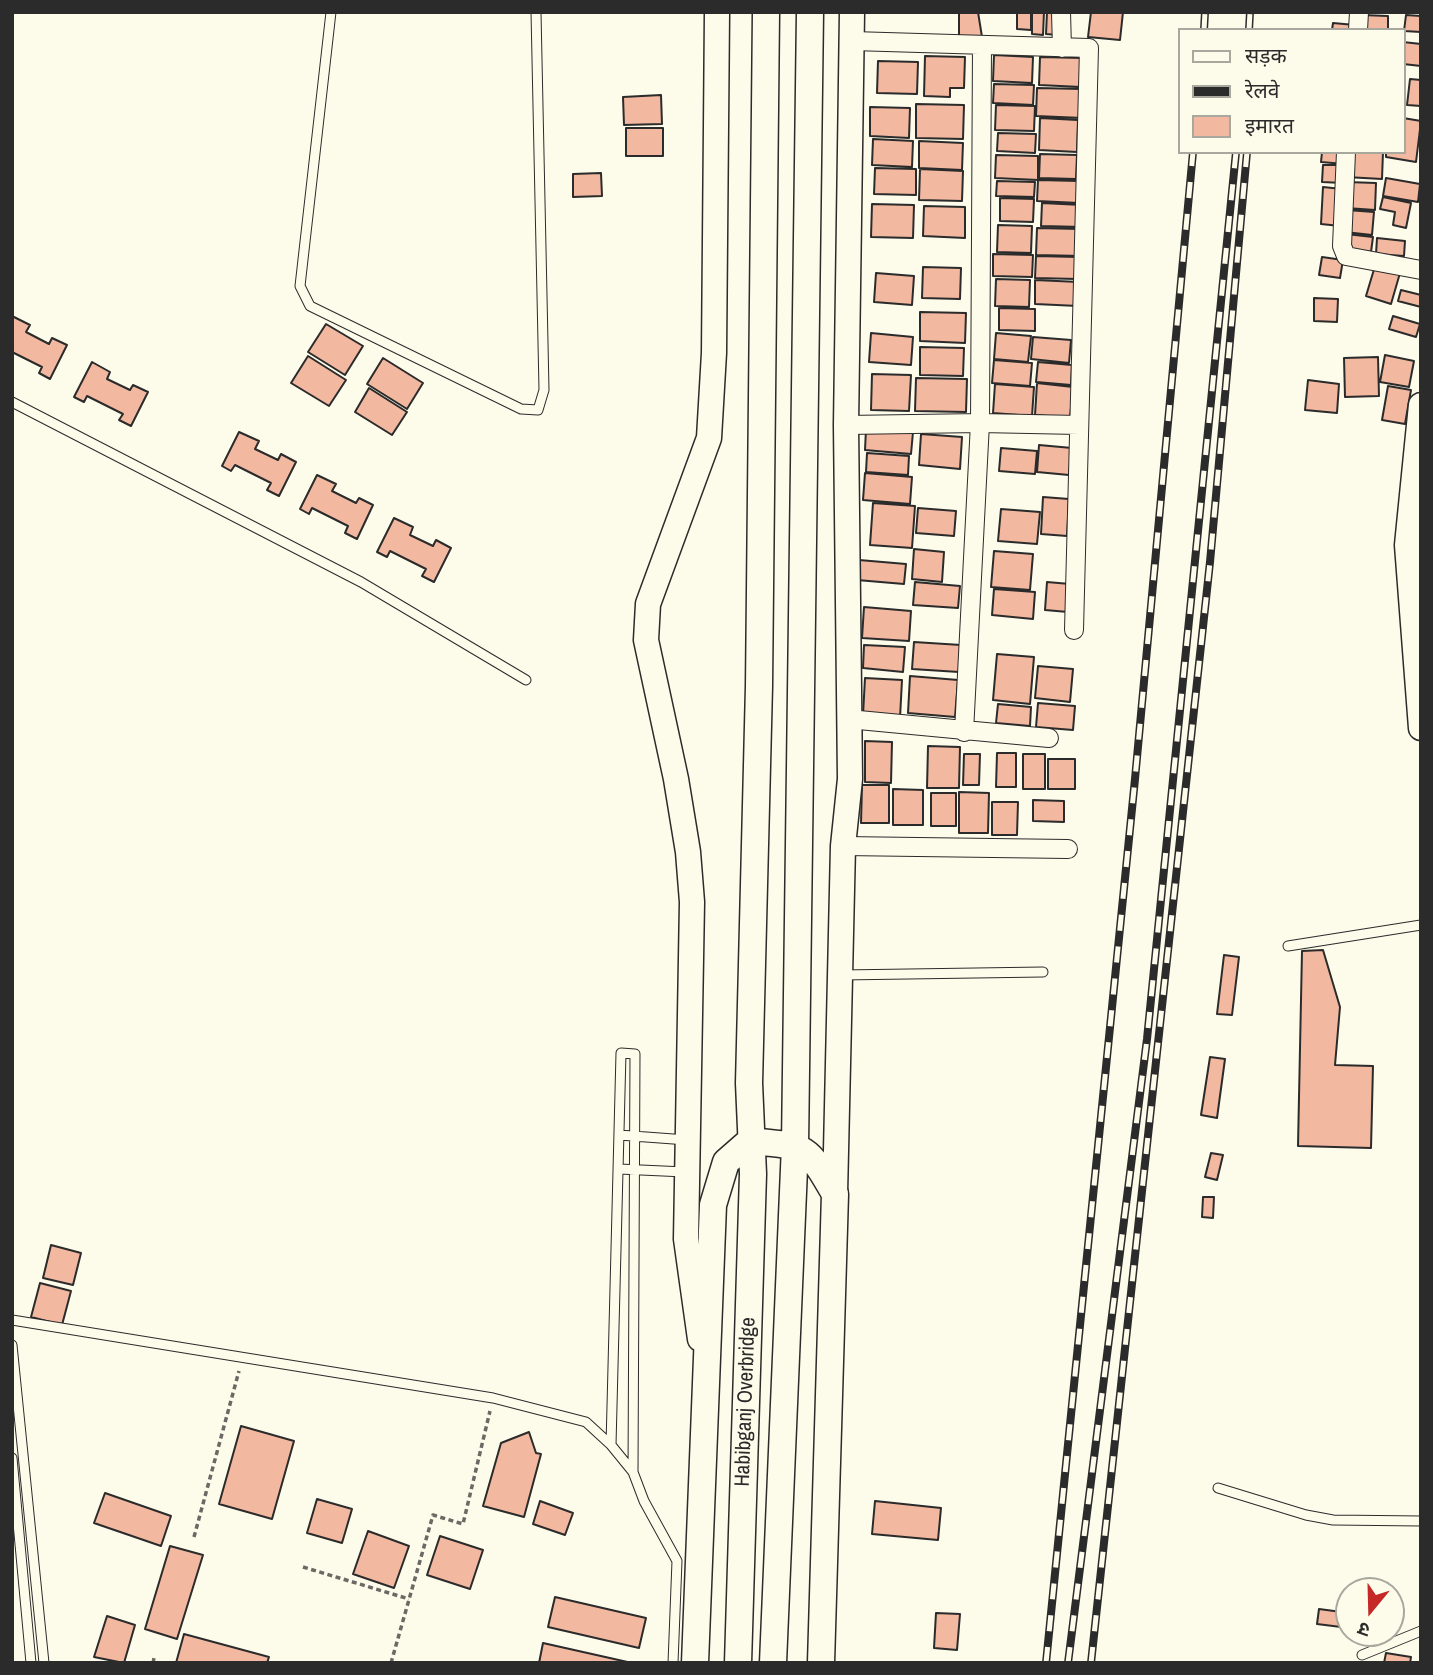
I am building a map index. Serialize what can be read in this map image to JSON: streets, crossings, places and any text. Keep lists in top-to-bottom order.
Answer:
{
  "streets": {
    "main road": ["Habibganj Overbridge"]
  },
  "legend": ["सड़क", "रेलवे", "इमारत"],
  "north": "bottom"
}
